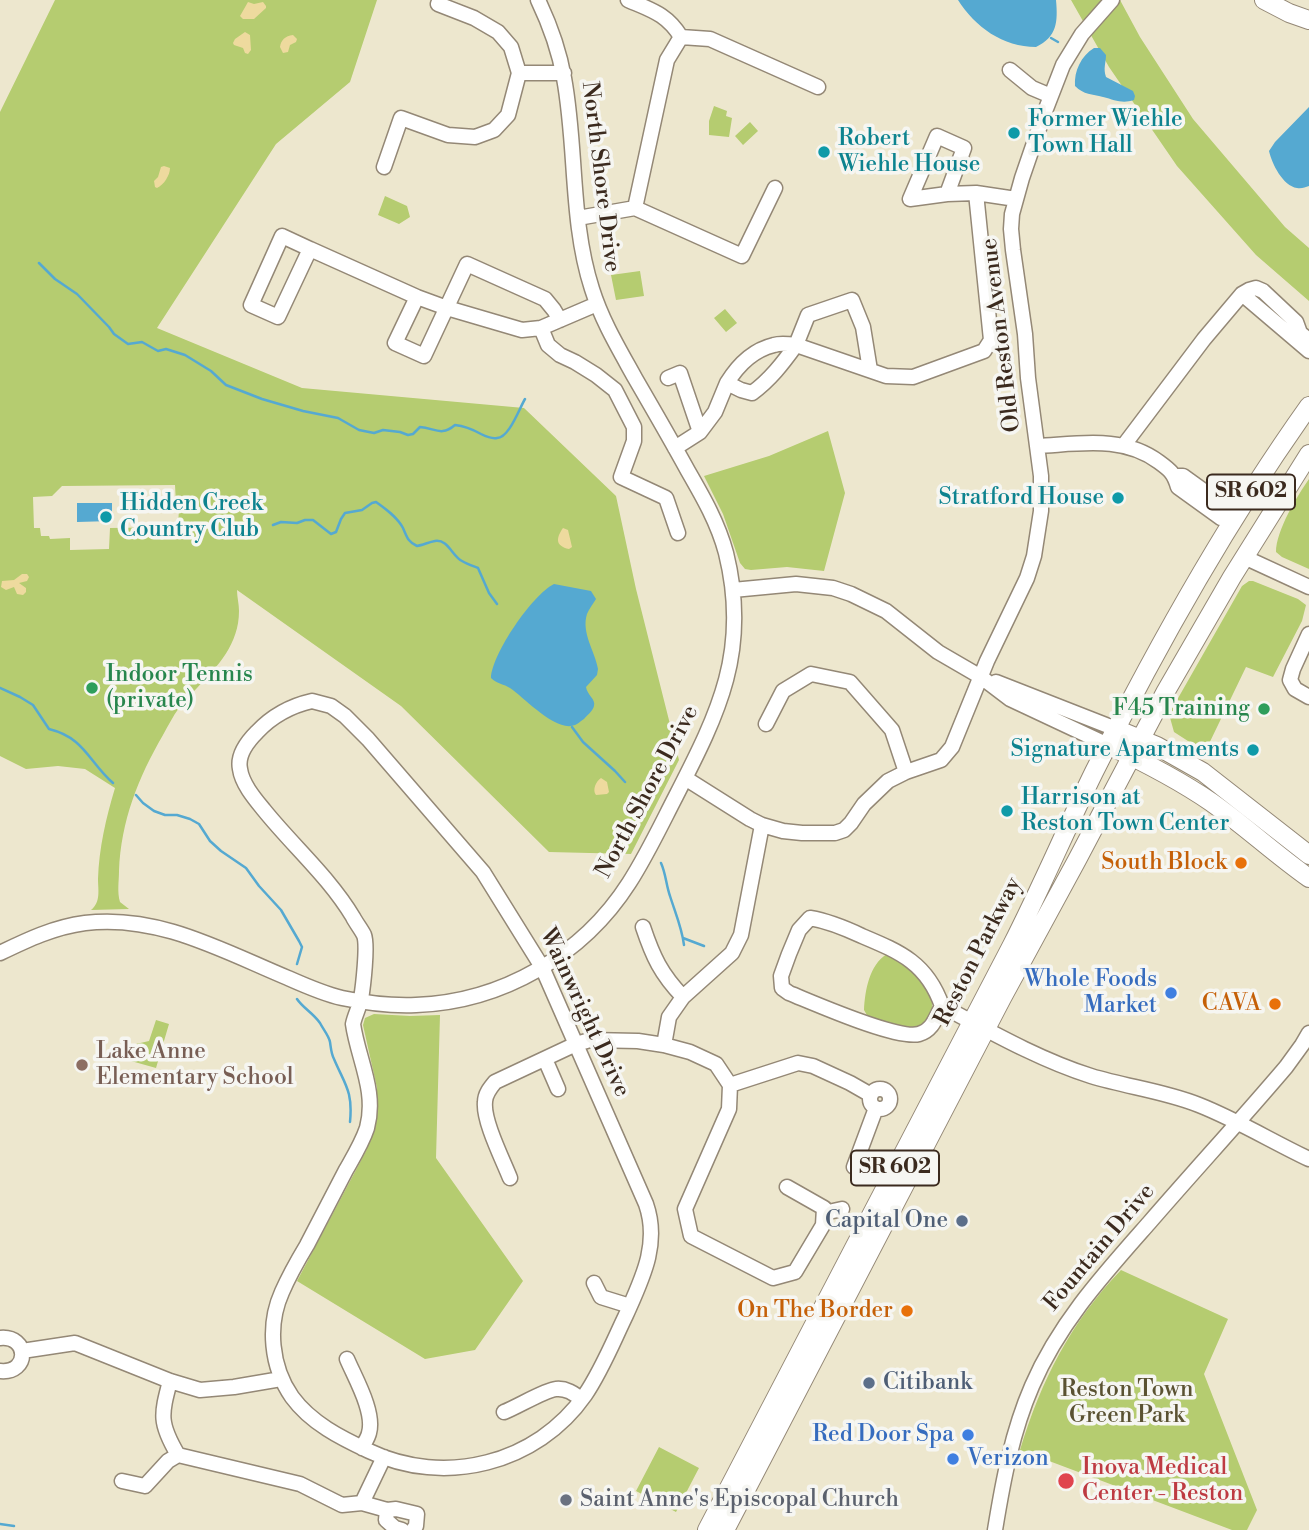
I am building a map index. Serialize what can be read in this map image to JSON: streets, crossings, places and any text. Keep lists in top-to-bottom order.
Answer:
{
  "streets": {
    "main road": ["SR 602", "Reston Parkway"],
    "street": [
      "North Shore Drive",
      "Old Reston Avenue",
      "Wainwright Drive",
      "Fountain Drive"
    ]
  },
  "crossings": [
    ["North Shore Drive", "Old Reston Avenue"],
    ["North Shore Drive", "Wainwright Drive"]
  ],
  "parks": ["Reston Town Green Park"],
  "places": [
    "Former Wiehle Town Hall",
    "Robert Wiehle House",
    "Stratford House",
    "Hidden Creek Country Club",
    "Indoor Tennis (private)",
    "F45 Training",
    "Signature Apartments",
    "Harrison at Reston Town Center",
    "South Block",
    "Whole Foods Market",
    "CAVA",
    "Lake Anne Elementary School",
    "Capital One",
    "On The Border",
    "Citibank",
    "Red Door Spa",
    "Verizon",
    "Inova Medical Center - Reston",
    "Saint Anne's Episcopal Church"
  ]
}
